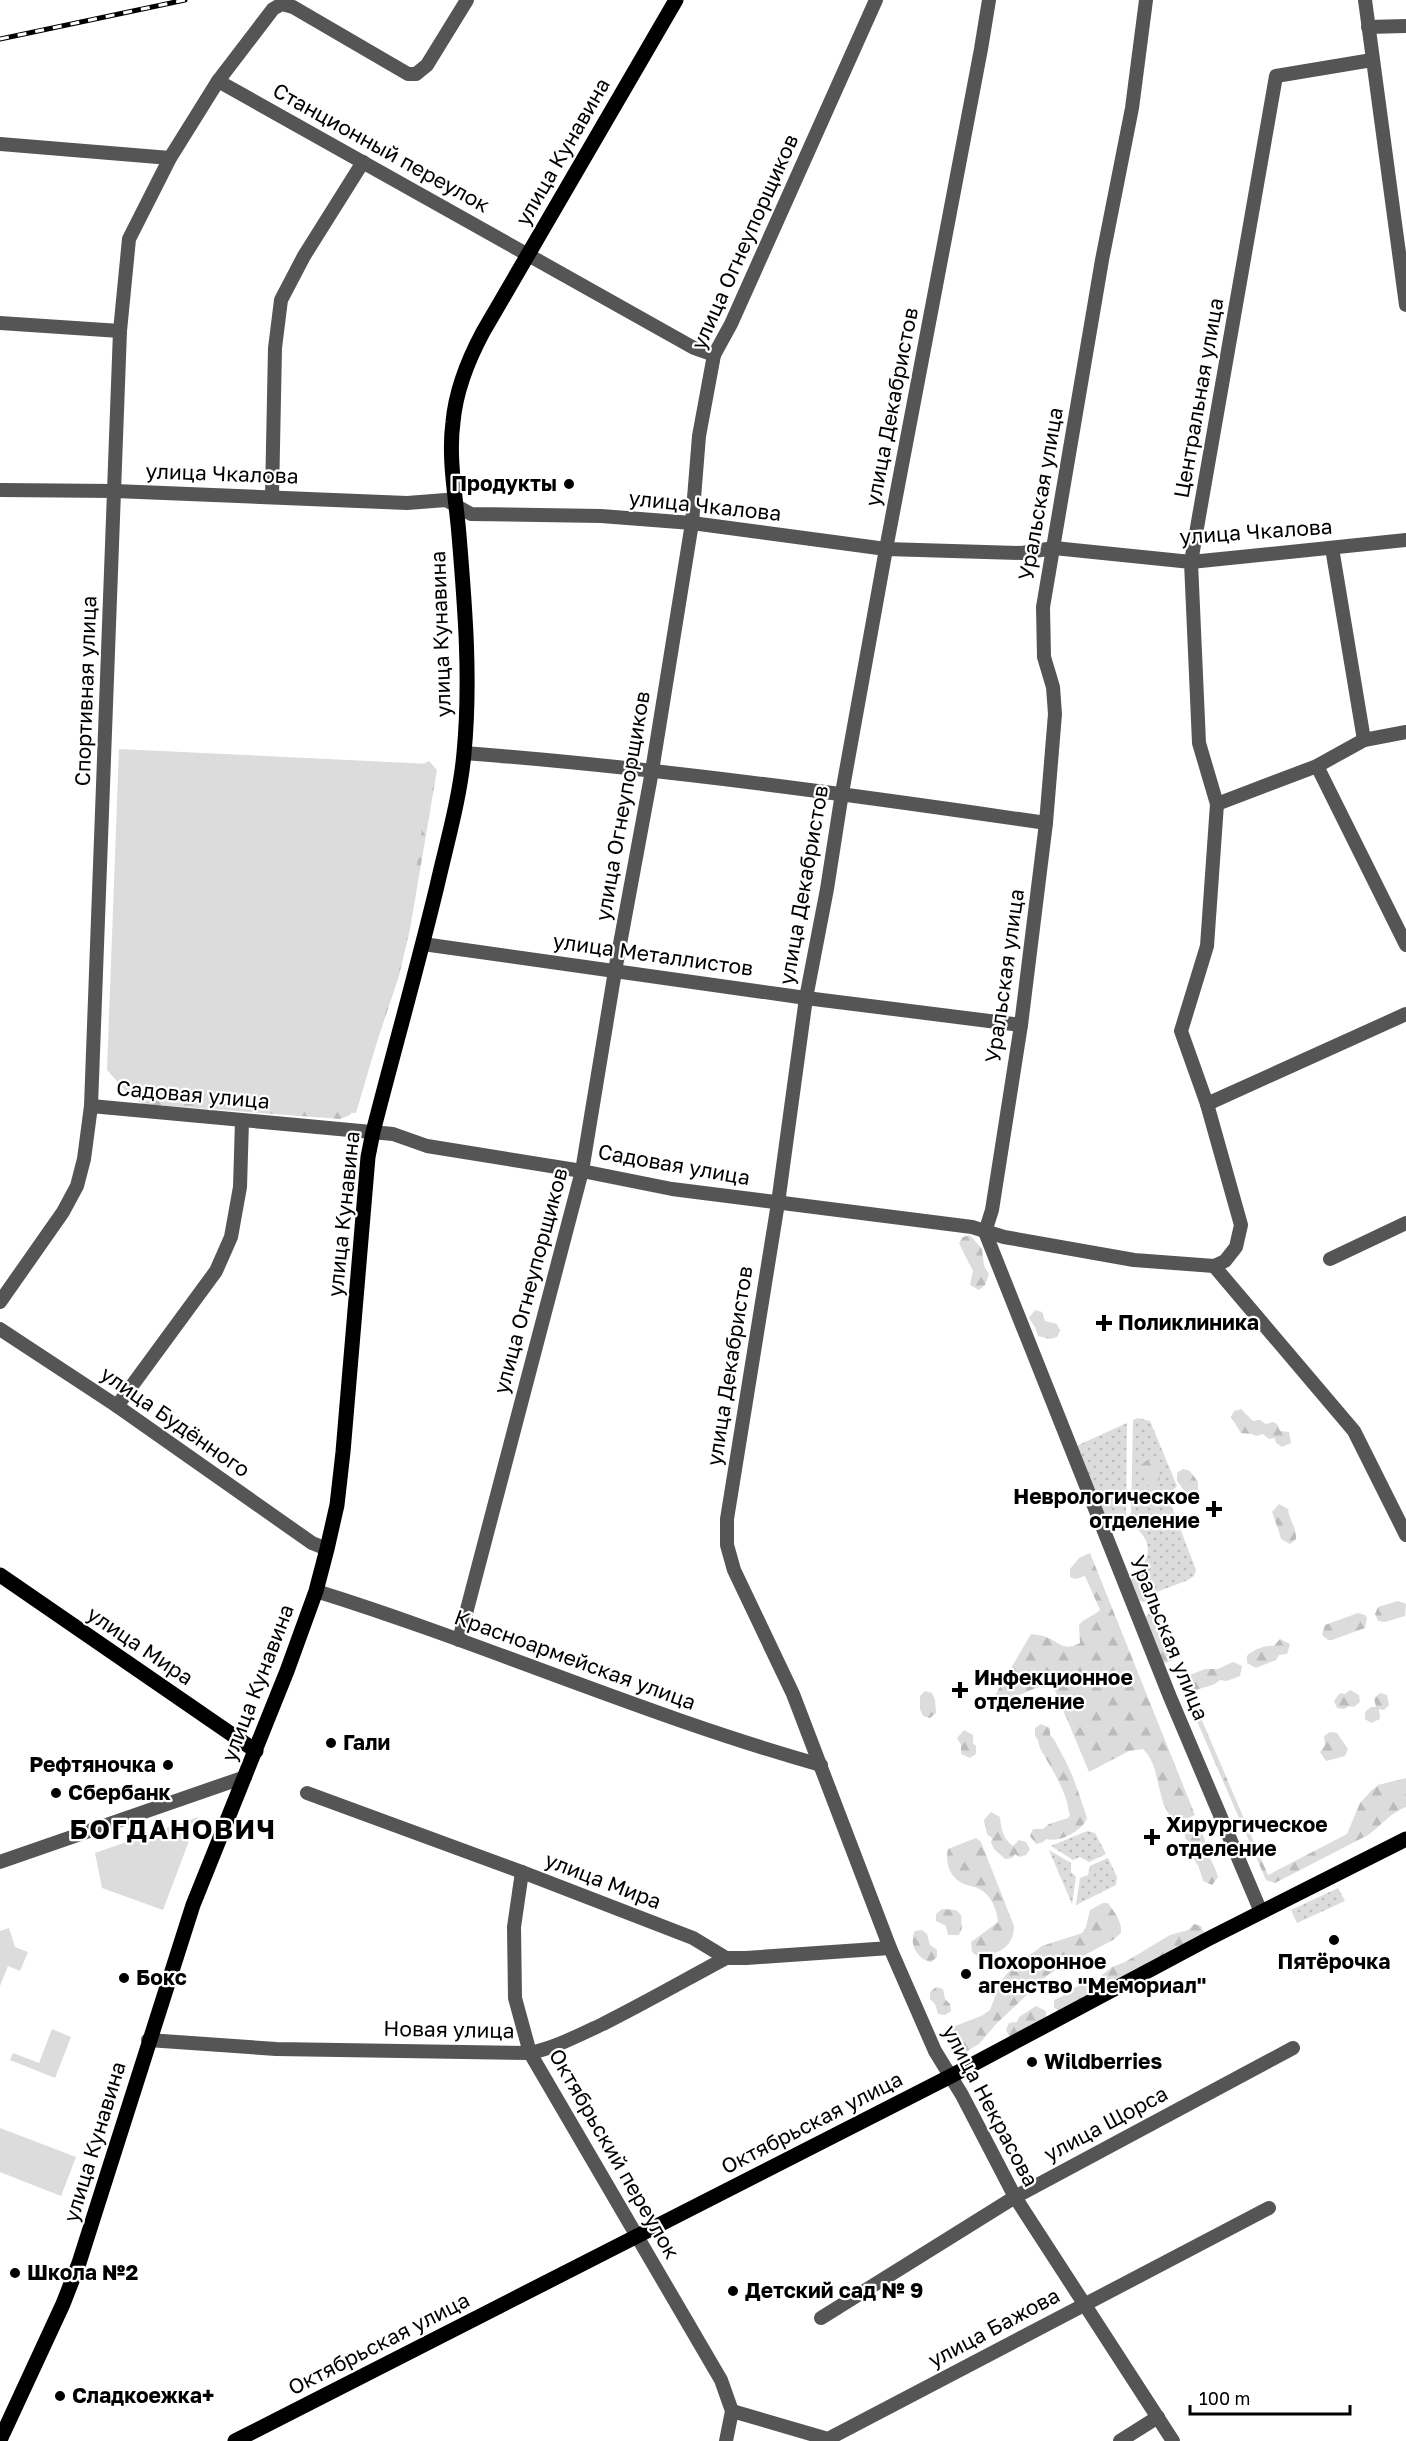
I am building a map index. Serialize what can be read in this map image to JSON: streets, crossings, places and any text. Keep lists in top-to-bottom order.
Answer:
{
  "streets": {
    "main road": ["улица Кунавина", "улица Мира", "Октябрьская улица"],
    "street": [
      "Станционный переулок",
      "улица Огнеупорщиков",
      "Центральная улица",
      "улица Декабристов",
      "улица Чкалова",
      "Уральская улица",
      "Спортивная улица",
      "улица Металлистов",
      "Садовая улица",
      "улица Будённого",
      "Красноармейская улица",
      "Новая улица",
      "улица Некрасова",
      "улица Щорса",
      "Октябрьский переулок",
      "улица Бажова"
    ]
  },
  "crossings": [
    ["Станционный переулок", "улица Кунавина"],
    ["Станционный переулок", "улица Огнеупорщиков"],
    ["Станционный переулок", "Спортивная улица"],
    ["улица Кунавина", "улица Чкалова"],
    ["улица Кунавина", "улица Металлистов"],
    ["улица Кунавина", "Садовая улица"],
    ["улица Кунавина", "улица Будённого"],
    ["улица Кунавина", "улица Мира"],
    ["улица Кунавина", "Красноармейская улица"],
    ["улица Кунавина", "Новая улица"],
    ["улица Огнеупорщиков", "улица Чкалова"],
    ["улица Огнеупорщиков", "улица Металлистов"],
    ["улица Огнеупорщиков", "Садовая улица"],
    ["улица Огнеупорщиков", "Красноармейская улица"],
    ["Центральная улица", "улица Чкалова"],
    ["Центральная улица", "Садовая улица"],
    ["улица Декабристов", "улица Чкалова"],
    ["улица Декабристов", "улица Металлистов"],
    ["улица Декабристов", "Садовая улица"],
    ["улица Декабристов", "Красноармейская улица"],
    ["улица Декабристов", "улица Некрасова"],
    ["улица Чкалова", "Уральская улица"],
    ["улица Чкалова", "Спортивная улица"],
    ["Уральская улица", "улица Металлистов"],
    ["Уральская улица", "Садовая улица"],
    ["Уральская улица", "Октябрьская улица"],
    ["Спортивная улица", "Садовая улица"],
    ["улица Мира", "Новая улица"],
    ["улица Мира", "Октябрьский переулок"],
    ["Красноармейская улица", "улица Некрасова"],
    ["Новая улица", "Октябрьский переулок"],
    ["улица Некрасова", "Октябрьская улица"],
    ["улица Некрасова", "улица Щорса"],
    ["улица Некрасова", "улица Бажова"],
    ["Октябрьская улица", "Октябрьский переулок"],
    ["Октябрьский переулок", "улица Бажова"]
  ],
  "districts": ["БОГДАНОВИЧ"],
  "places": {
    "other": [
      "Продукты",
      "Гали",
      "Рефтяночка",
      "Сбербанк",
      "Пятёрочка",
      "Похоронное агенство \"Мемориал\"",
      "Бокс",
      "Wildberries",
      "Школа №2",
      "Детский сад № 9",
      "Сладкоежка+"
    ],
    "health": [
      "Поликлиника",
      "Неврологическое отделение",
      "Инфекционное отделение",
      "Хирургическое отделение"
    ]
  },
  "scale_bar": "100 m"
}
